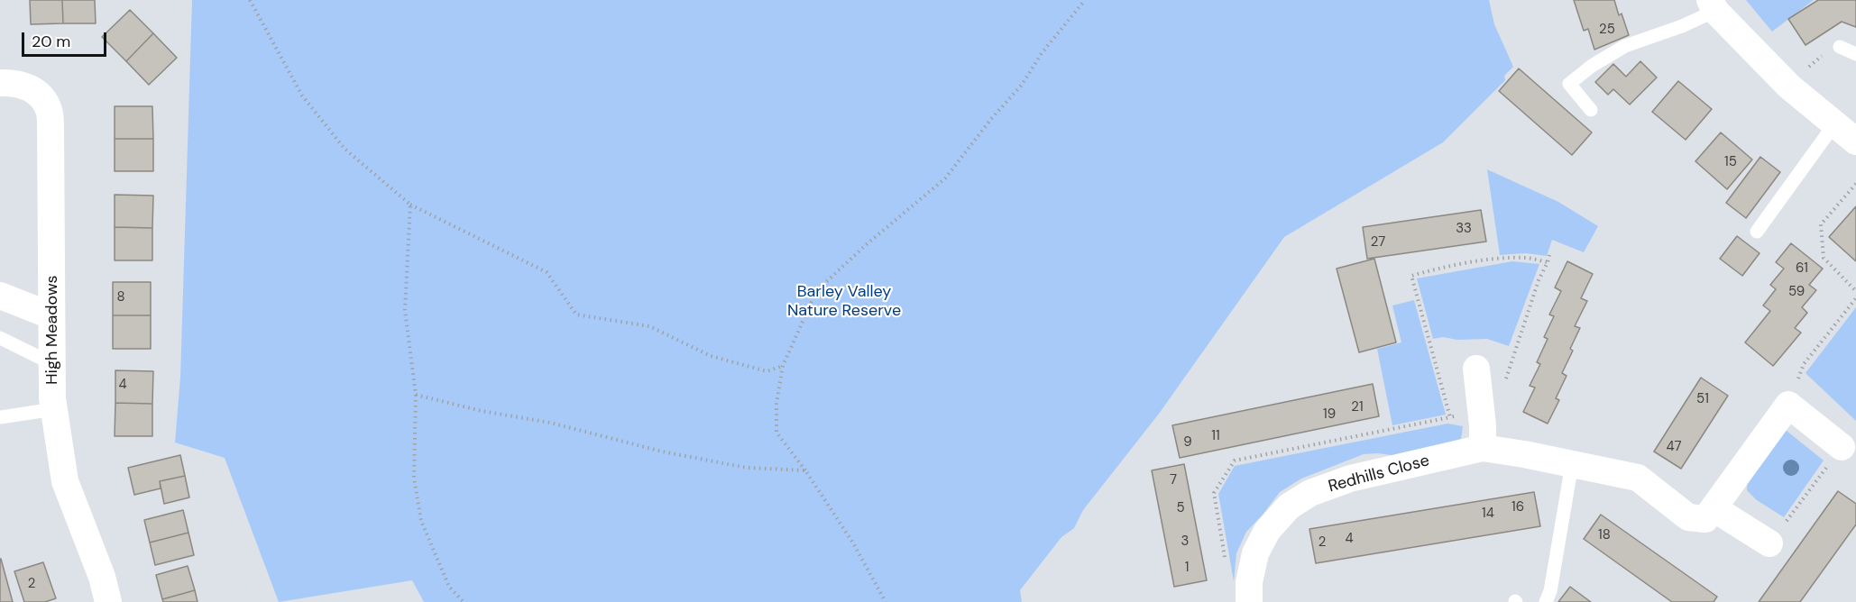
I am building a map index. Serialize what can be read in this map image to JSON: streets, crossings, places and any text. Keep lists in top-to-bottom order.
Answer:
{
  "streets": {
    "street": ["High Meadows", "Redhills Close"]
  },
  "parks": ["Barley Valley Nature Reserve"],
  "house_numbers": [
    "25",
    "15",
    "33",
    "27",
    "61",
    "59",
    "8",
    "4",
    "51",
    "21",
    "19",
    "11",
    "9",
    "47",
    "7",
    "16",
    "5",
    "14",
    "18",
    "4",
    "3",
    "2",
    "1",
    "2"
  ],
  "scale_bar": "20 m"
}
